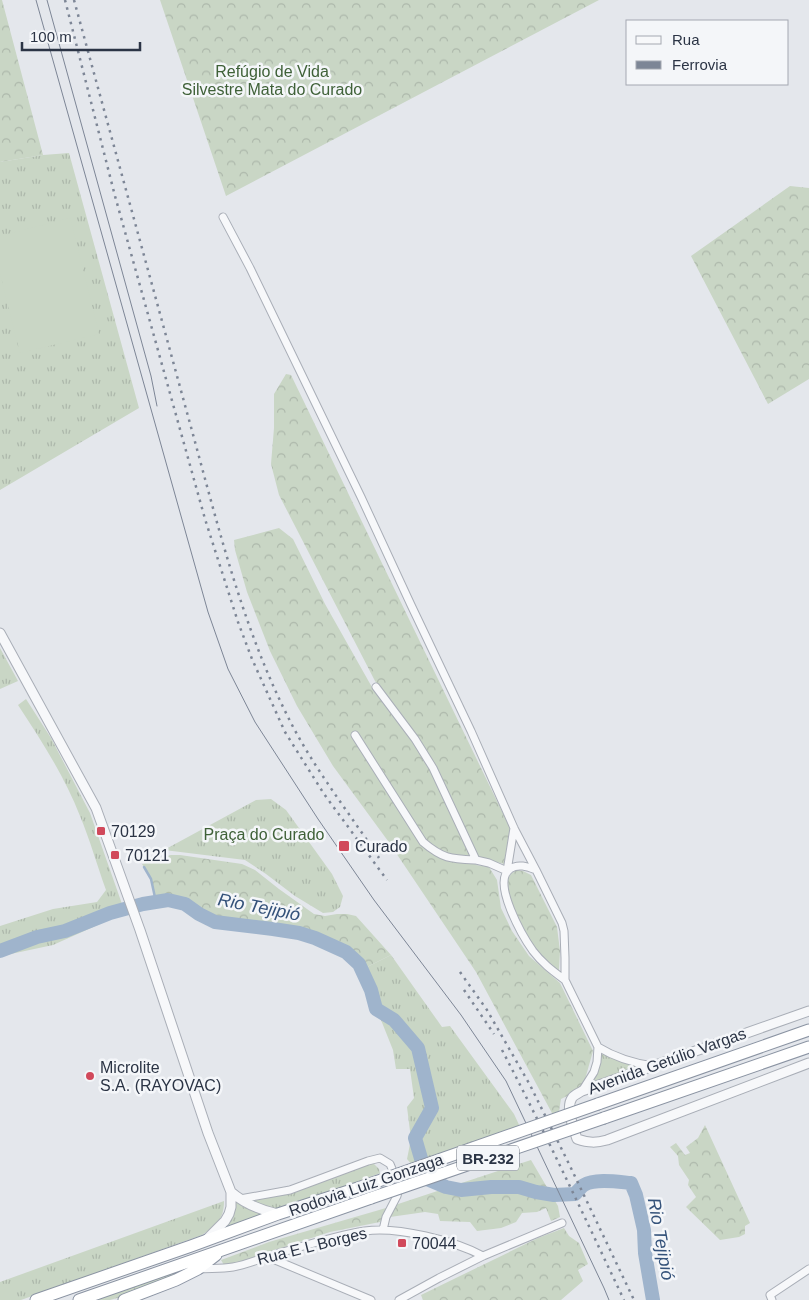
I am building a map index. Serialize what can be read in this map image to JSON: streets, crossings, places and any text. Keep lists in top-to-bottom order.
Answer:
{
  "streets": {
    "highway": ["BR-232", "Rodovia Luiz Gonzaga"],
    "street": ["Avenida Getúlio Vargas", "Rua E L Borges"]
  },
  "water": ["Rio Tejipió"],
  "parks": ["Refúgio de Vida Silvestre Mata do Curado", "Praça do Curado"],
  "places": {
    "transit": [
      "70129",
      "Curado",
      "70121",
      "70044"
    ],
    "other": ["Microlite S.A. (RAYOVAC)"]
  },
  "legend": ["Rua", "Ferrovia"],
  "scale_bar": "100 m"
}
